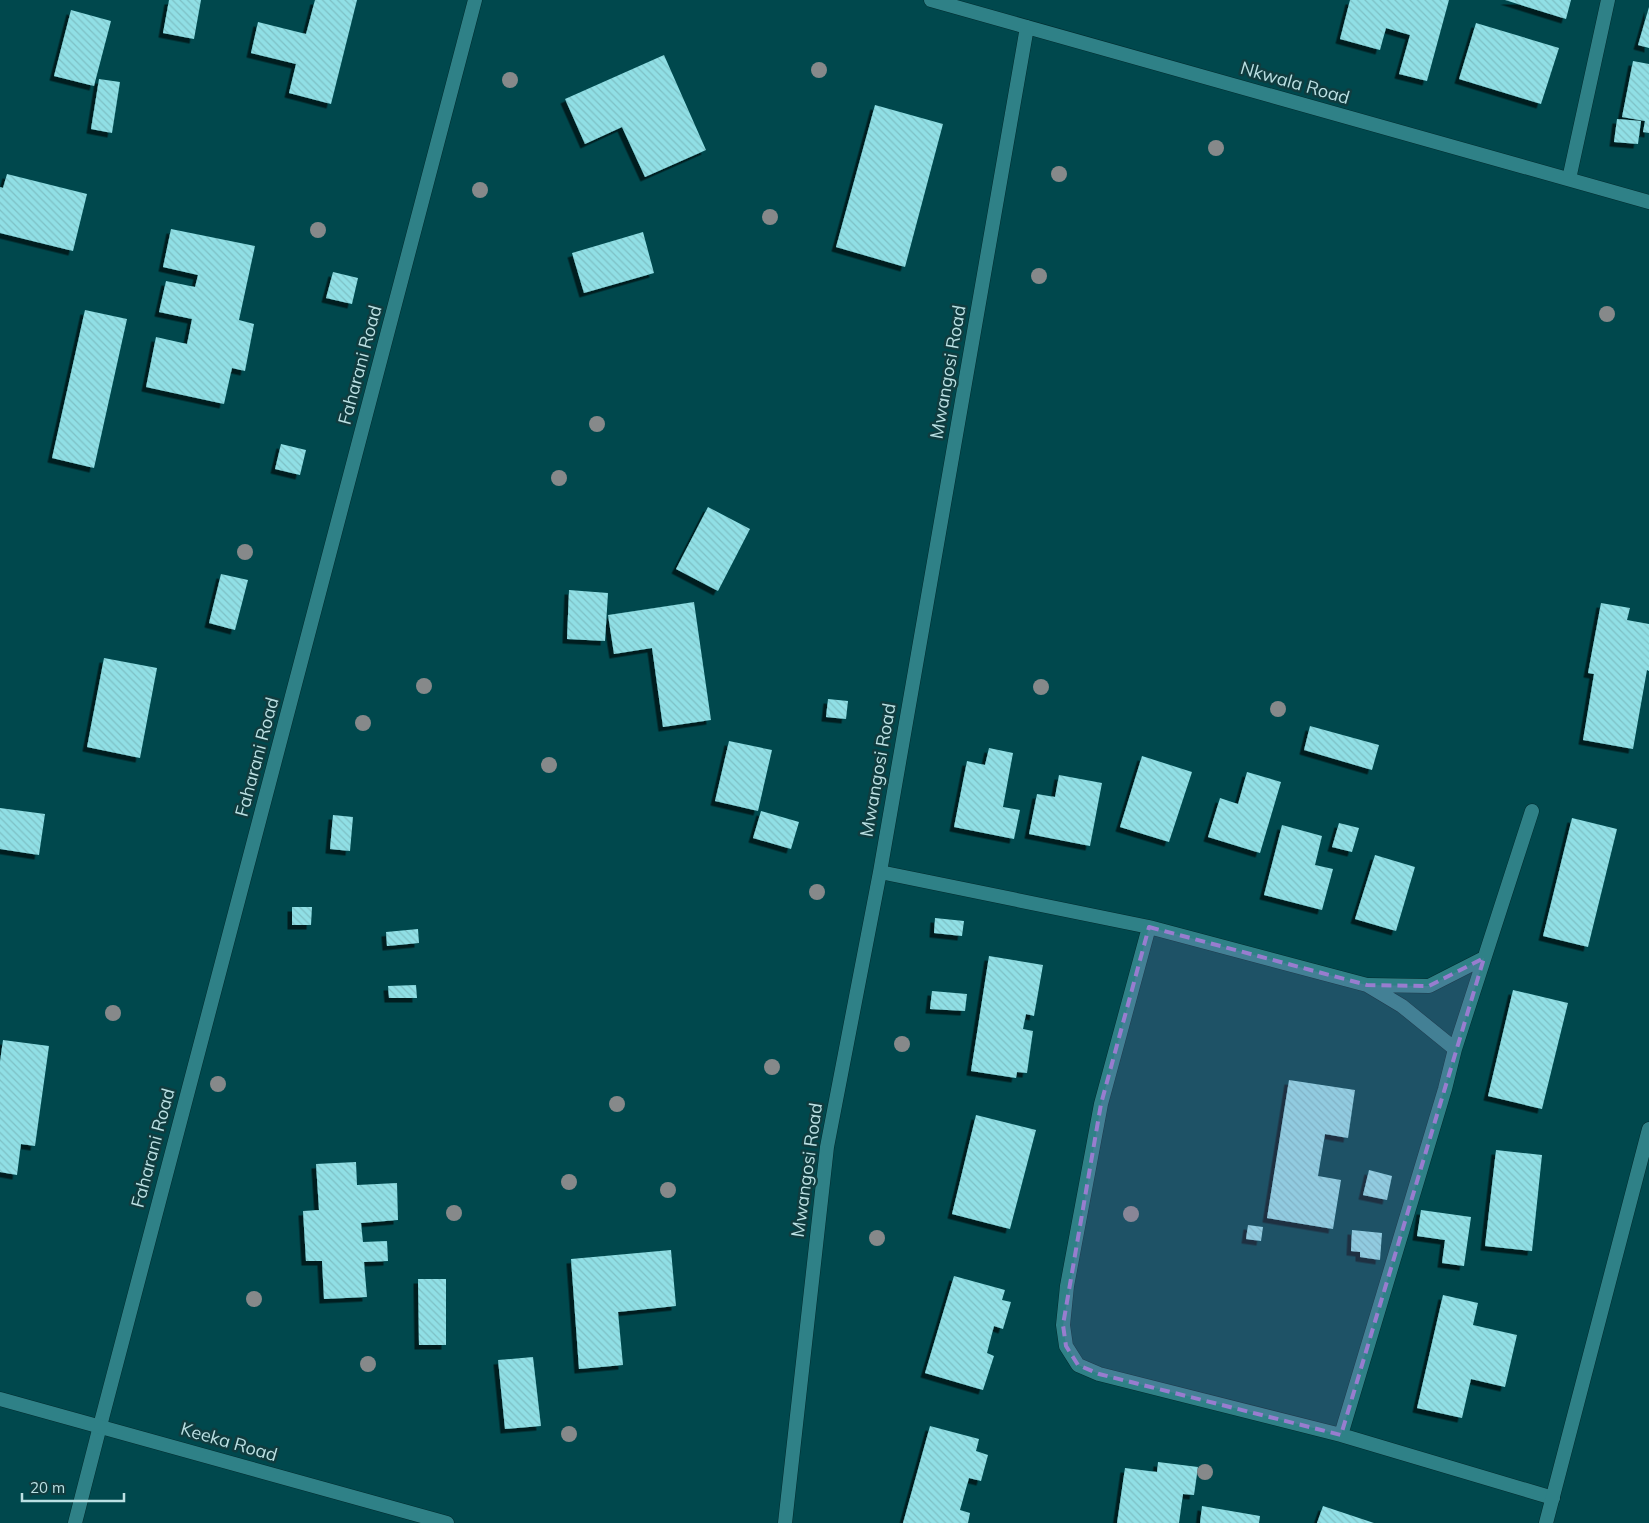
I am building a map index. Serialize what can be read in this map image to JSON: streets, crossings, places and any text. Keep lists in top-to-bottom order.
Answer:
{
  "streets": {
    "street": [
      "Nkwala Road",
      "Faharani Road",
      "Mwangosi Road",
      "Keeka Road"
    ]
  },
  "crossings": [
    ["Nkwala Road", "Mwangosi Road"],
    ["Faharani Road", "Keeka Road"]
  ],
  "scale_bar": "20 m"
}
